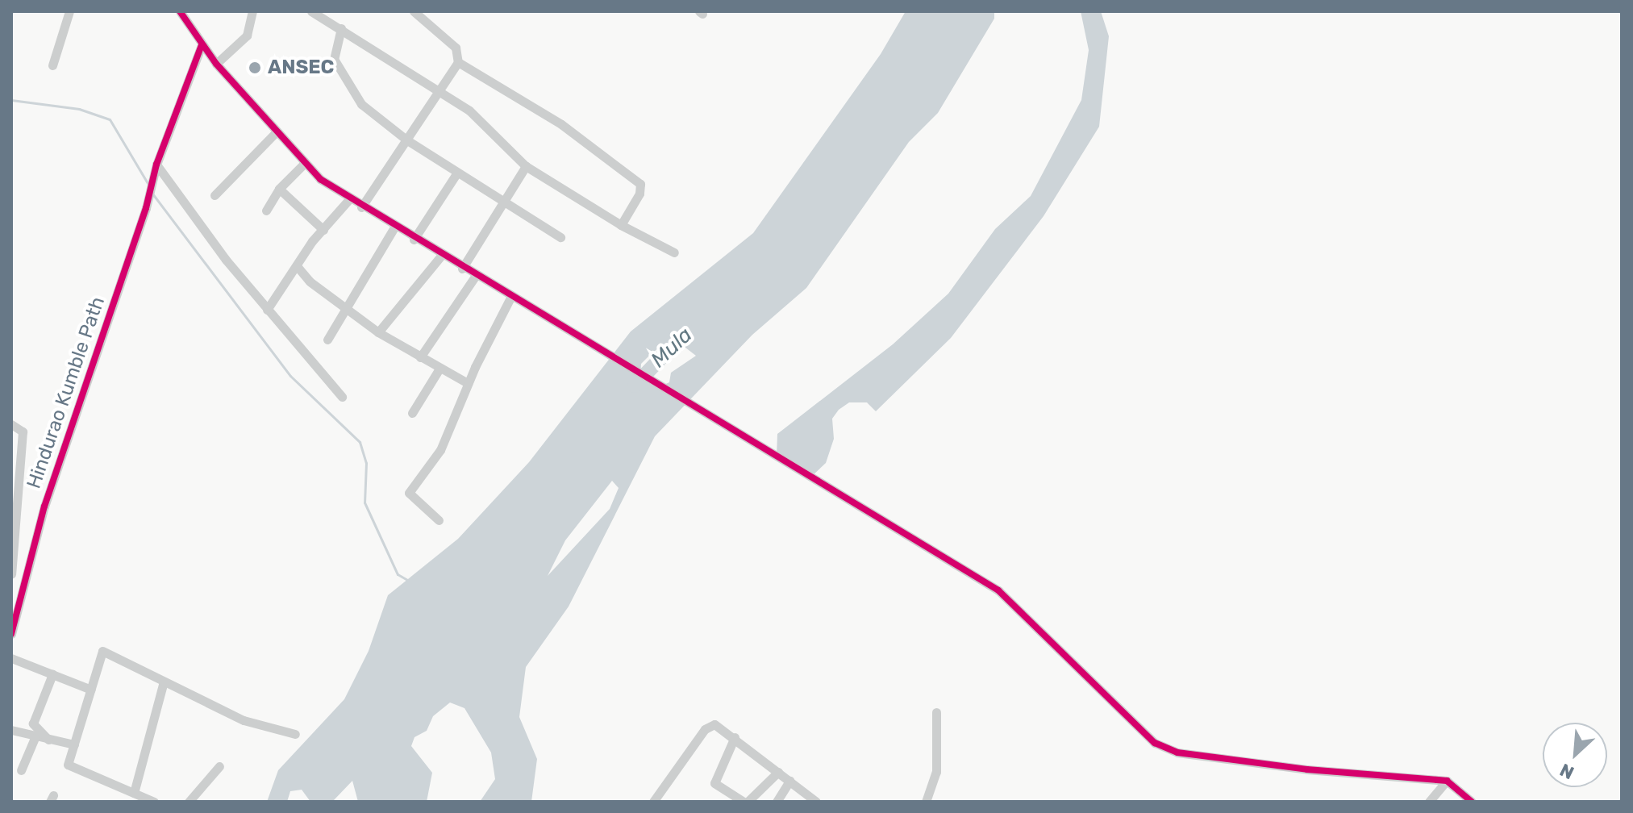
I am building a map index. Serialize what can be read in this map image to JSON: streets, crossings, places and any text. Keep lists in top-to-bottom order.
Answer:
{
  "streets": {
    "street": ["Hindurao Kumble Path"]
  },
  "water": ["Mula"],
  "places": ["ANSEC"],
  "north": "bottom left"
}
